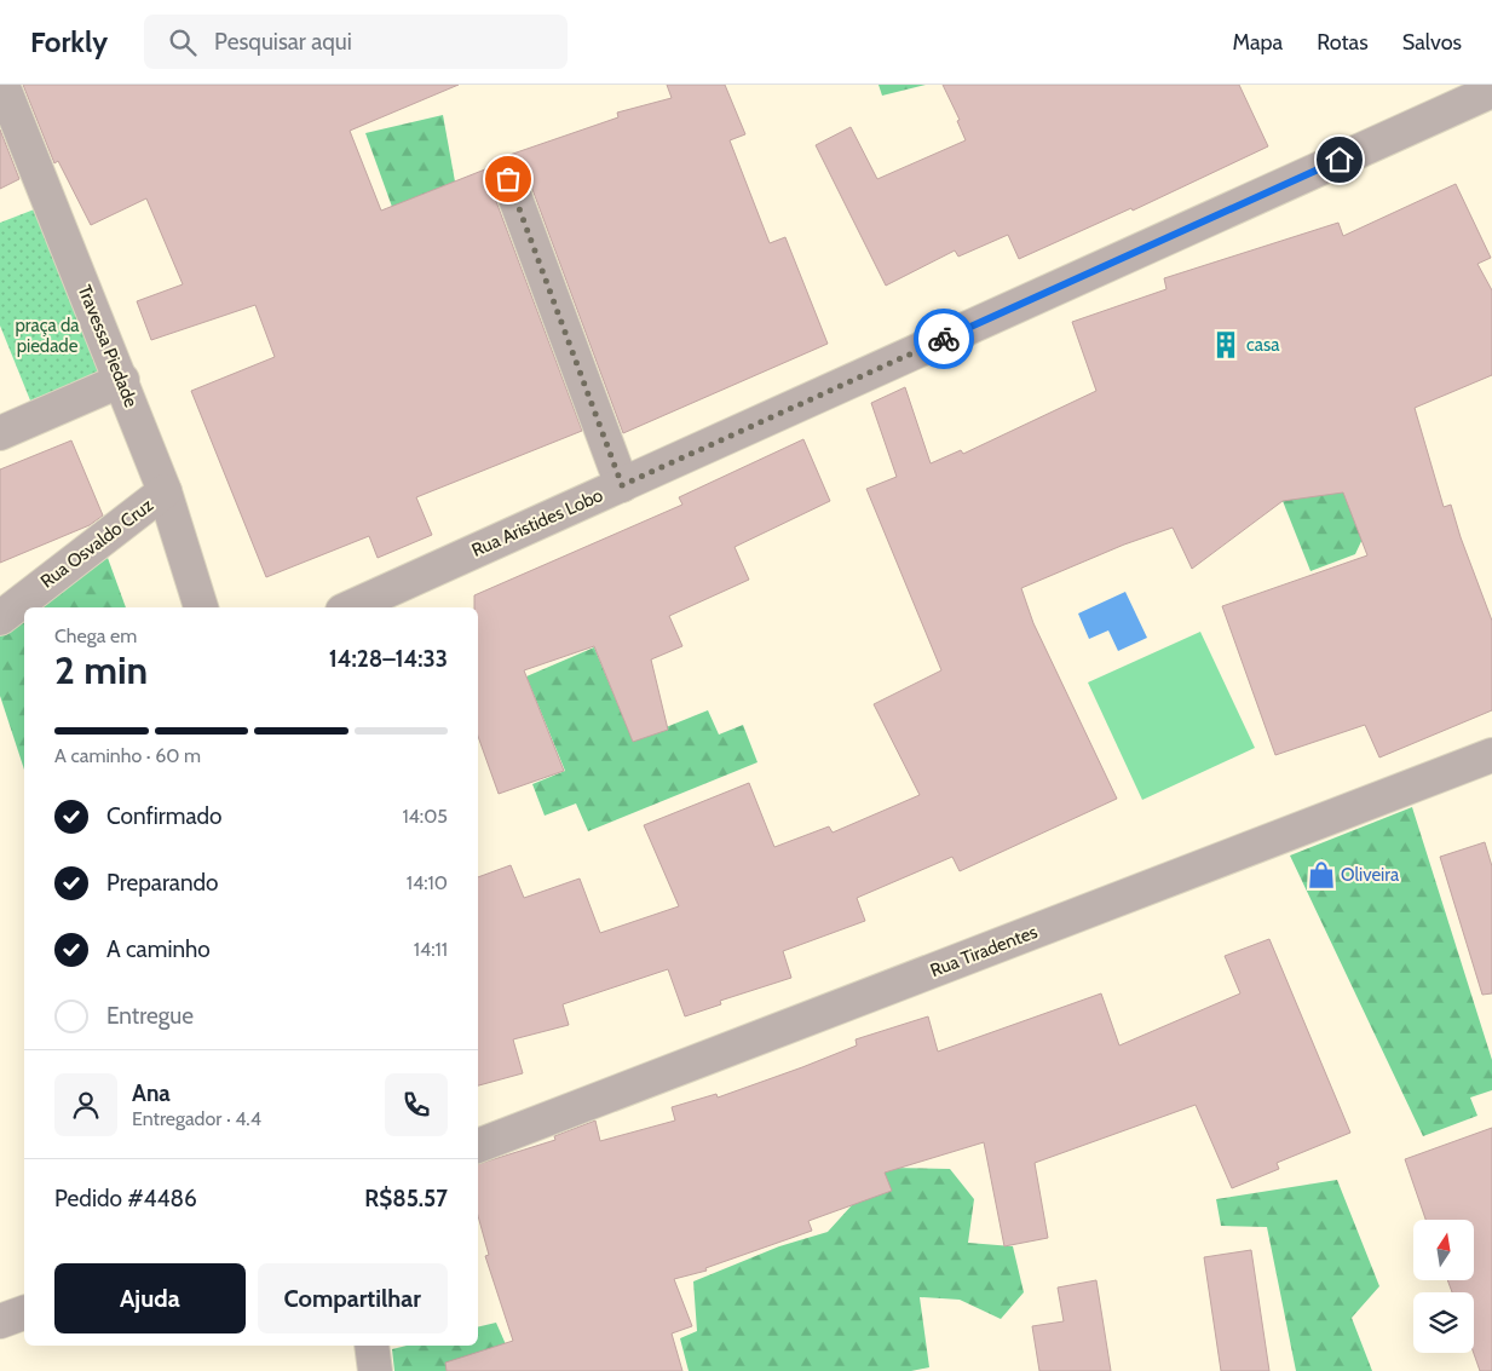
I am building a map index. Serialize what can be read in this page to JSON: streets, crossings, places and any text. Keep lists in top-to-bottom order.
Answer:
{
  "streets": {
    "street": [
      "Travessa Piedade",
      "Rua Aristides Lobo",
      "Rua Osvaldo Cruz",
      "Rua Tiradentes"
    ]
  },
  "crossings": [
    ["Travessa Piedade", "Rua Osvaldo Cruz"]
  ],
  "parks": ["praça da piedade"],
  "places": {
    "building": ["casa"],
    "shop": ["Oliveira"]
  },
  "north": "top",
  "page": {
    "header": "Forkly",
    "search": "Pesquisar aqui",
    "nav": ["Mapa", "Rotas", "Salvos"],
    "heading": ["2 min", "Chega em", "14:28–14:33"],
    "panel": [
      "Ana",
      "Entregador · 4.4",
      "Pedido #4486",
      "R$85.57"
    ],
    "bar": "A caminho · 60 m",
    "list": [
      ["Confirmado", "14:05"],
      ["Preparando", "14:10"],
      ["A caminho", "14:11"],
      "Entregue"
    ],
    "buttons": ["Ajuda", "Compartilhar"]
  }
}
